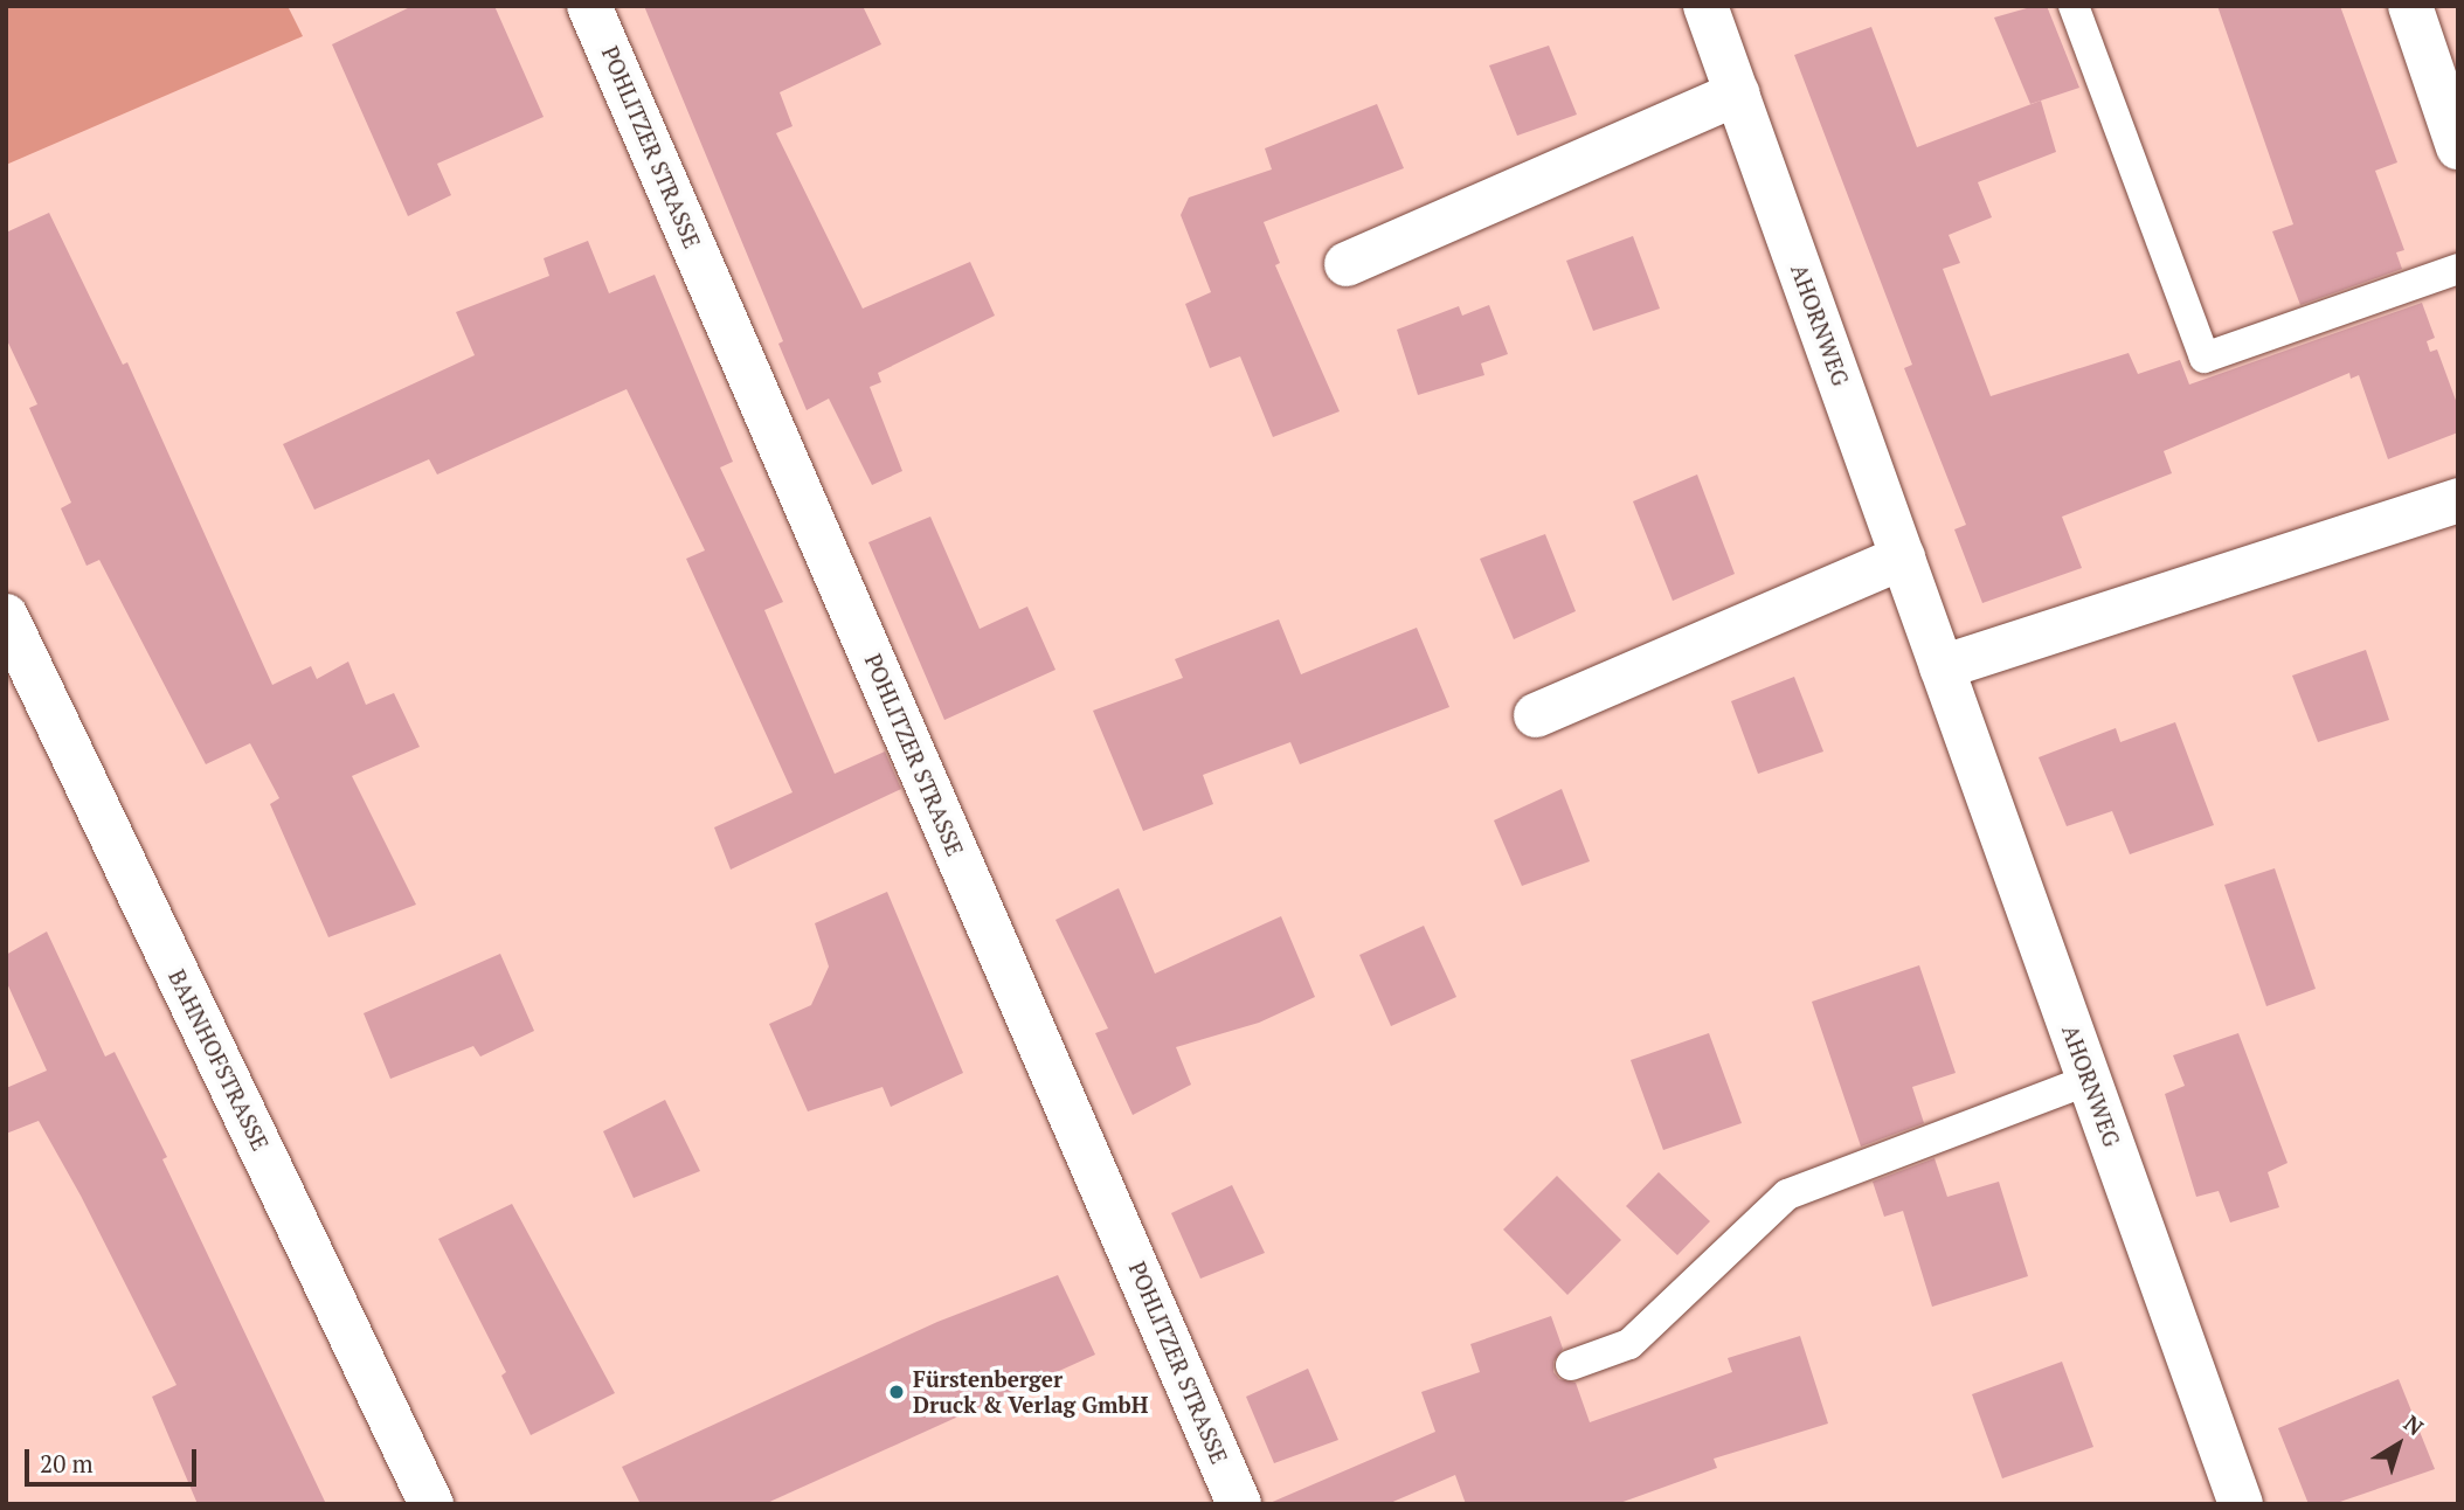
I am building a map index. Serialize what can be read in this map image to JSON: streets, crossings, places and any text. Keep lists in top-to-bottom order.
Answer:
{
  "streets": {
    "street": ["POHLITZER STRASSE", "AHORNWEG", "BAHNHOFSTRASSE"]
  },
  "places": ["Fürstenberger Druck & Verlag GmbH"],
  "scale_bar": "20 m",
  "north": "top right"
}
